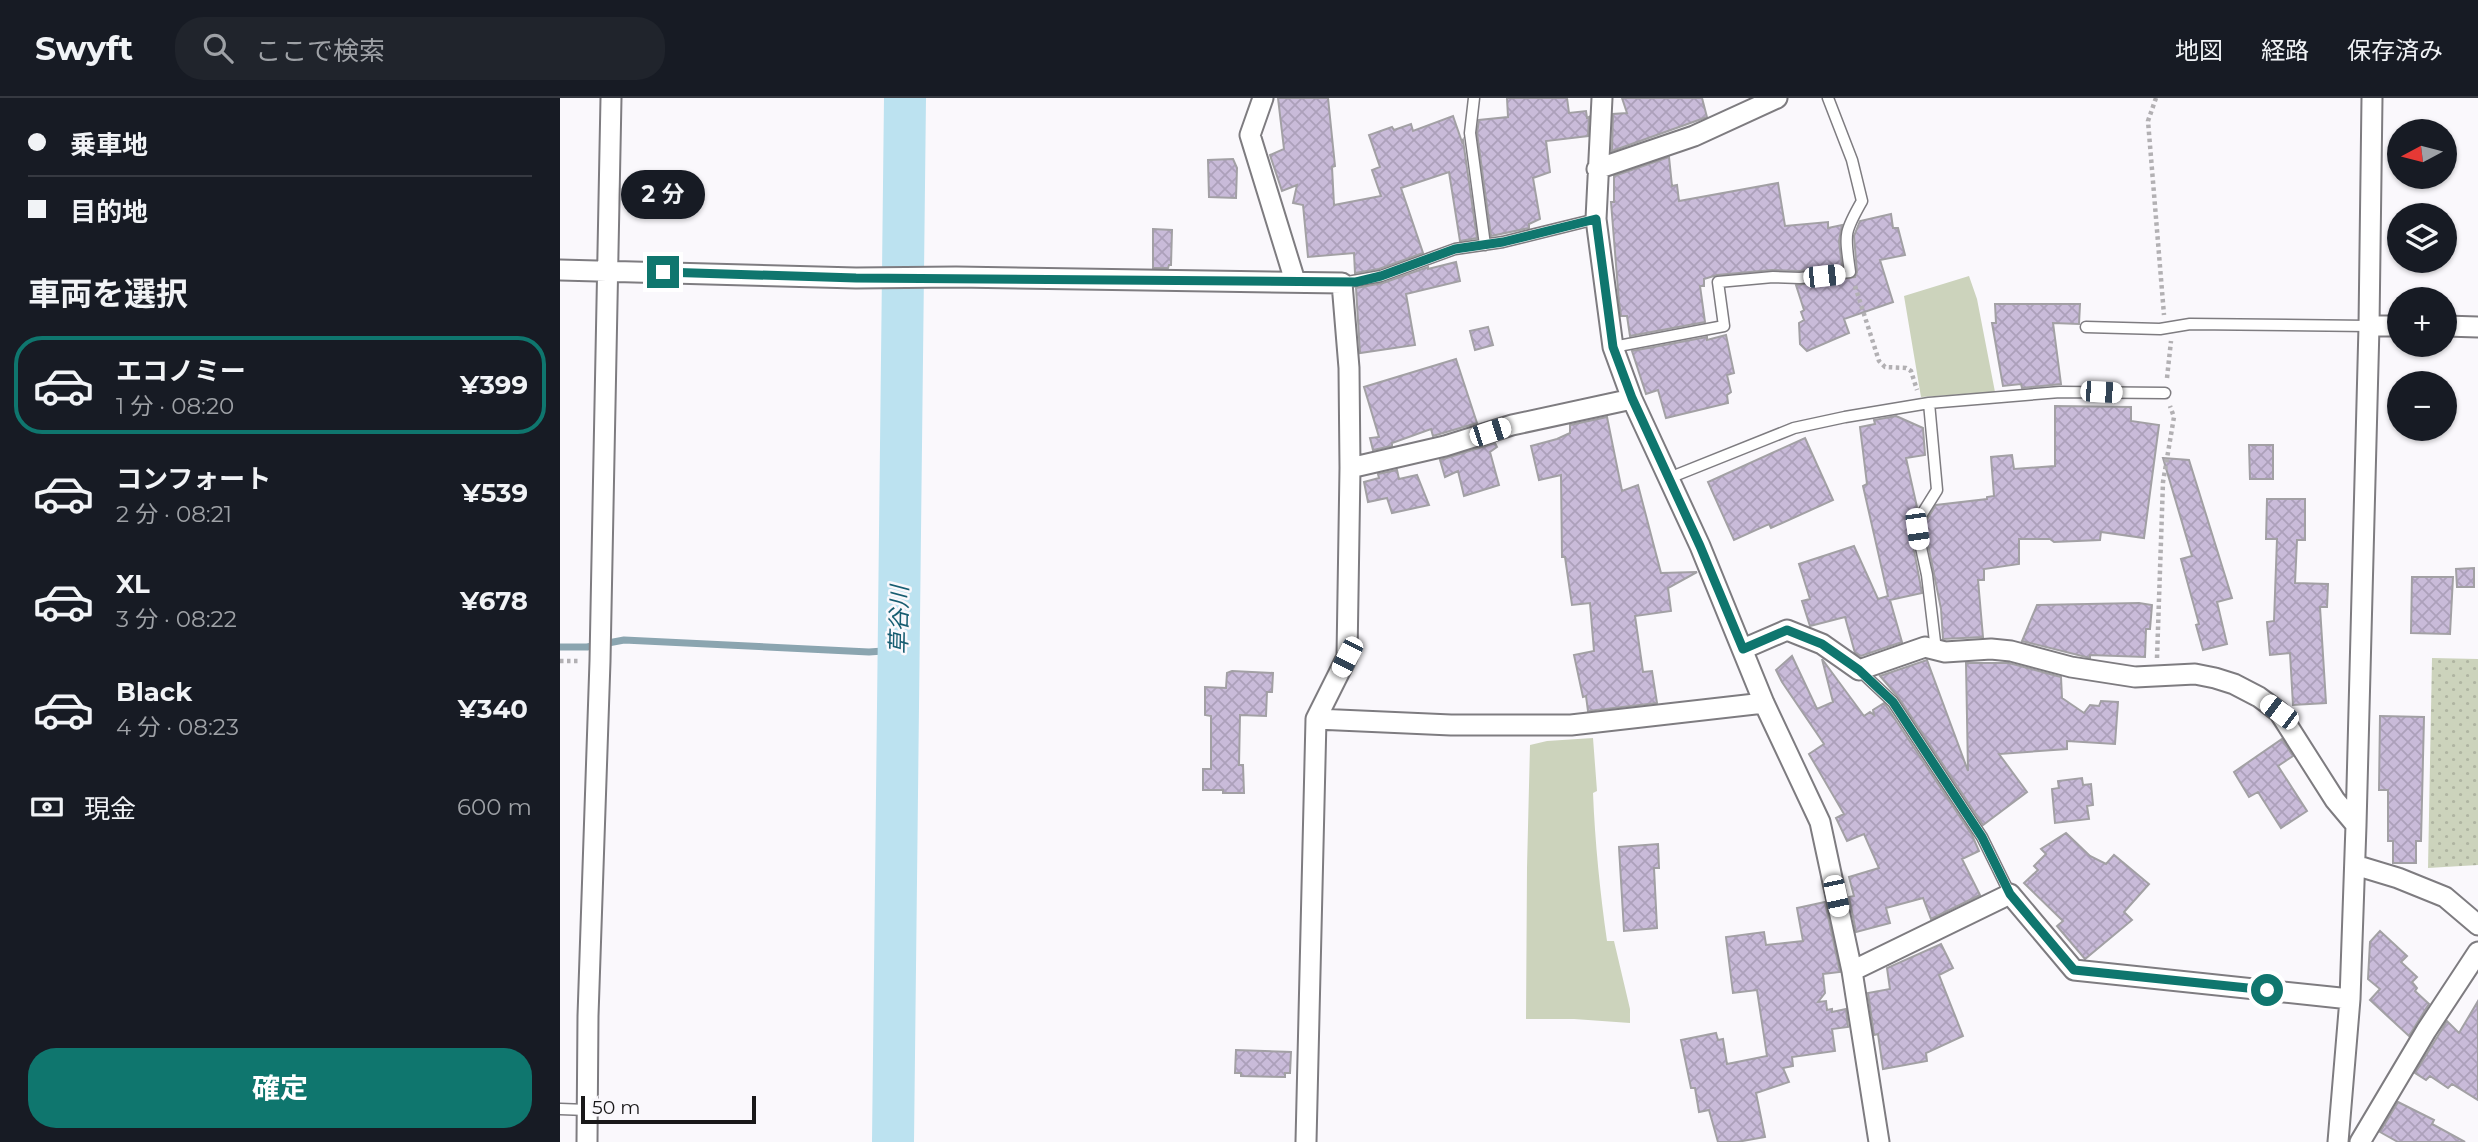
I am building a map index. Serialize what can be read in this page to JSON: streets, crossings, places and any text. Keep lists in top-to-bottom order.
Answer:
{
  "water": ["草谷川"],
  "scale_bar": "50 m",
  "north": "left",
  "page": {
    "header": "Swyft",
    "search": "ここで検索",
    "nav": ["地図", "経路", "保存済み"],
    "banner": ["乗車地", "目的地"],
    "map_buttons": ["+", "−"],
    "bubble": "2 分",
    "heading": "車両を選択",
    "list": [
      {
        "name": "エコノミー",
        "note": "1 分 · 08:20",
        "value": "¥399"
      },
      {
        "name": "コンフォート",
        "note": "2 分 · 08:21",
        "value": "¥539"
      },
      {
        "name": "XL",
        "note": "3 分 · 08:22",
        "value": "¥678"
      },
      {
        "name": "Black",
        "note": "4 分 · 08:23",
        "value": "¥340"
      }
    ],
    "pay": ["現金", "600 m"],
    "buttons": "確定",
    "scale": "50 m"
  }
}
